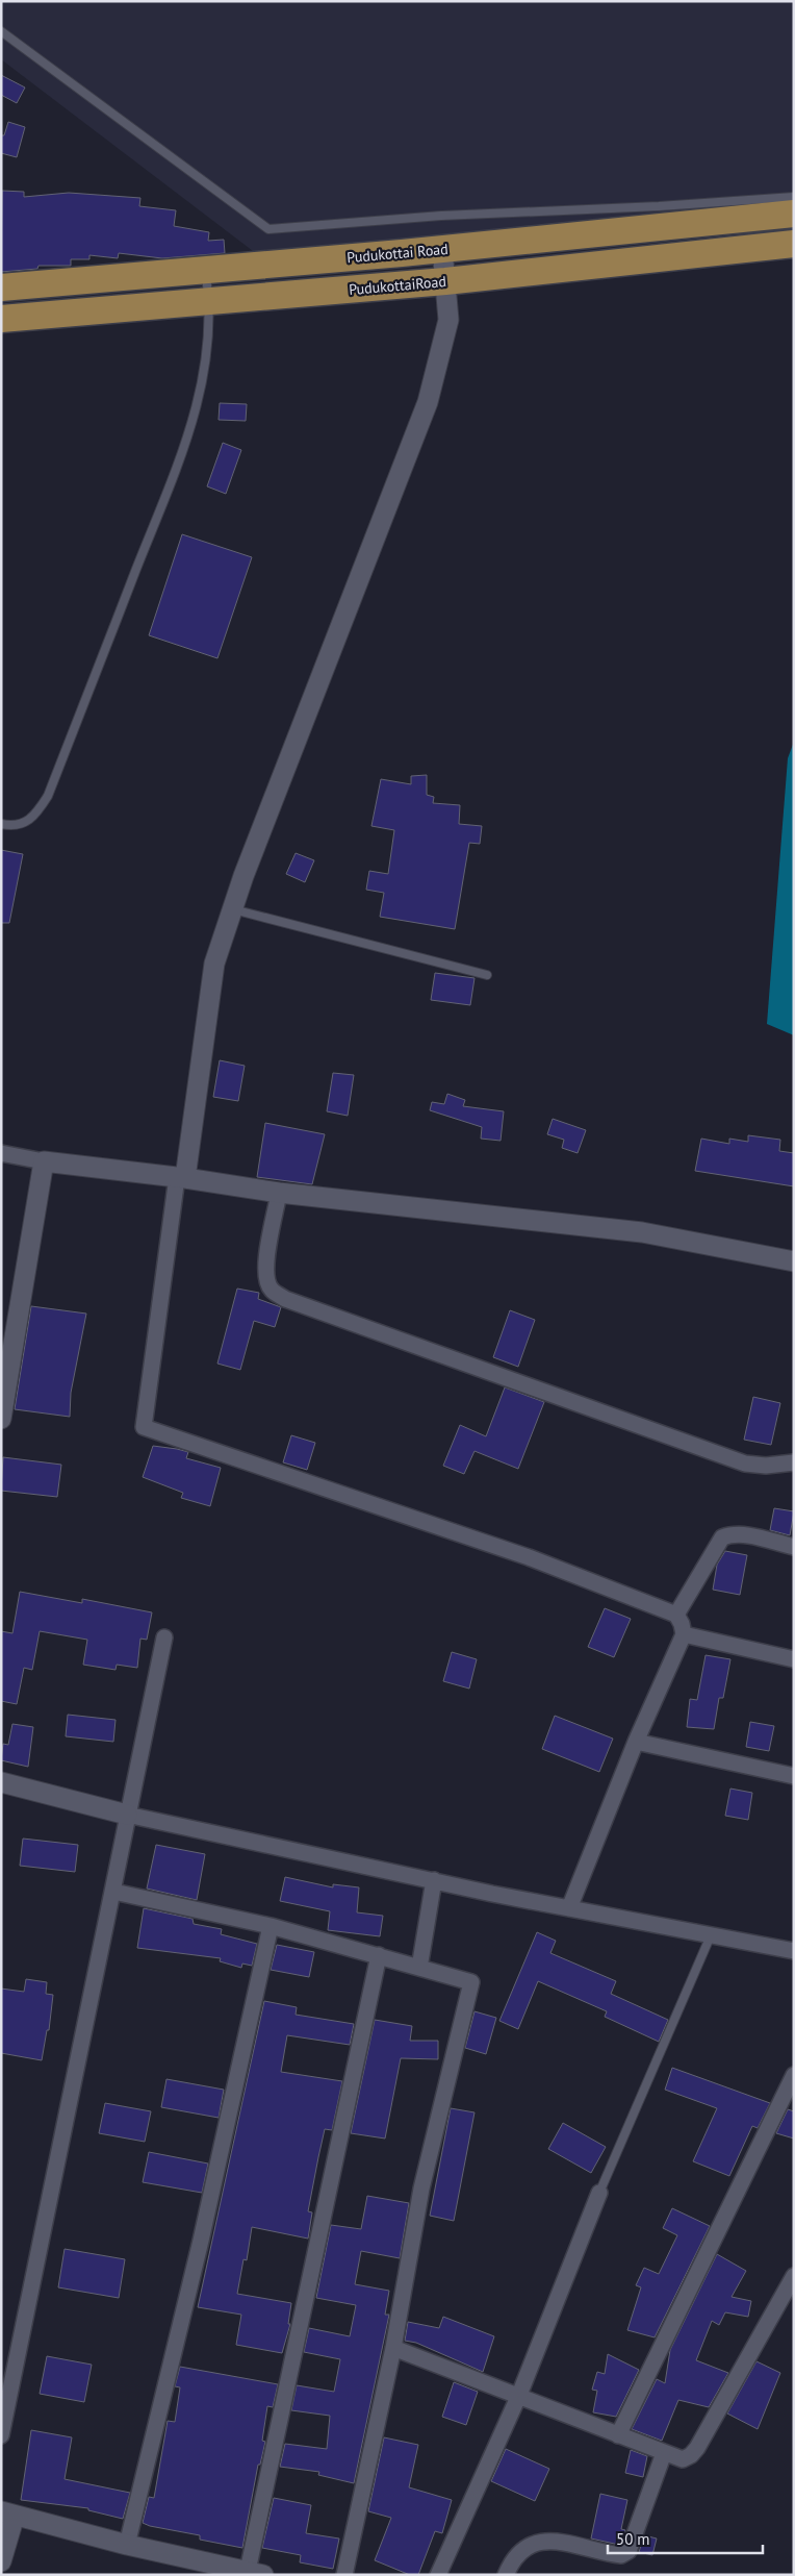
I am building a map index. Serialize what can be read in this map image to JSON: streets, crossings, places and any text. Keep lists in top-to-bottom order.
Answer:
{
  "streets": {
    "highway": ["Pudukottai Road", "PudukottaiRoad"]
  },
  "scale_bar": "50 m"
}
